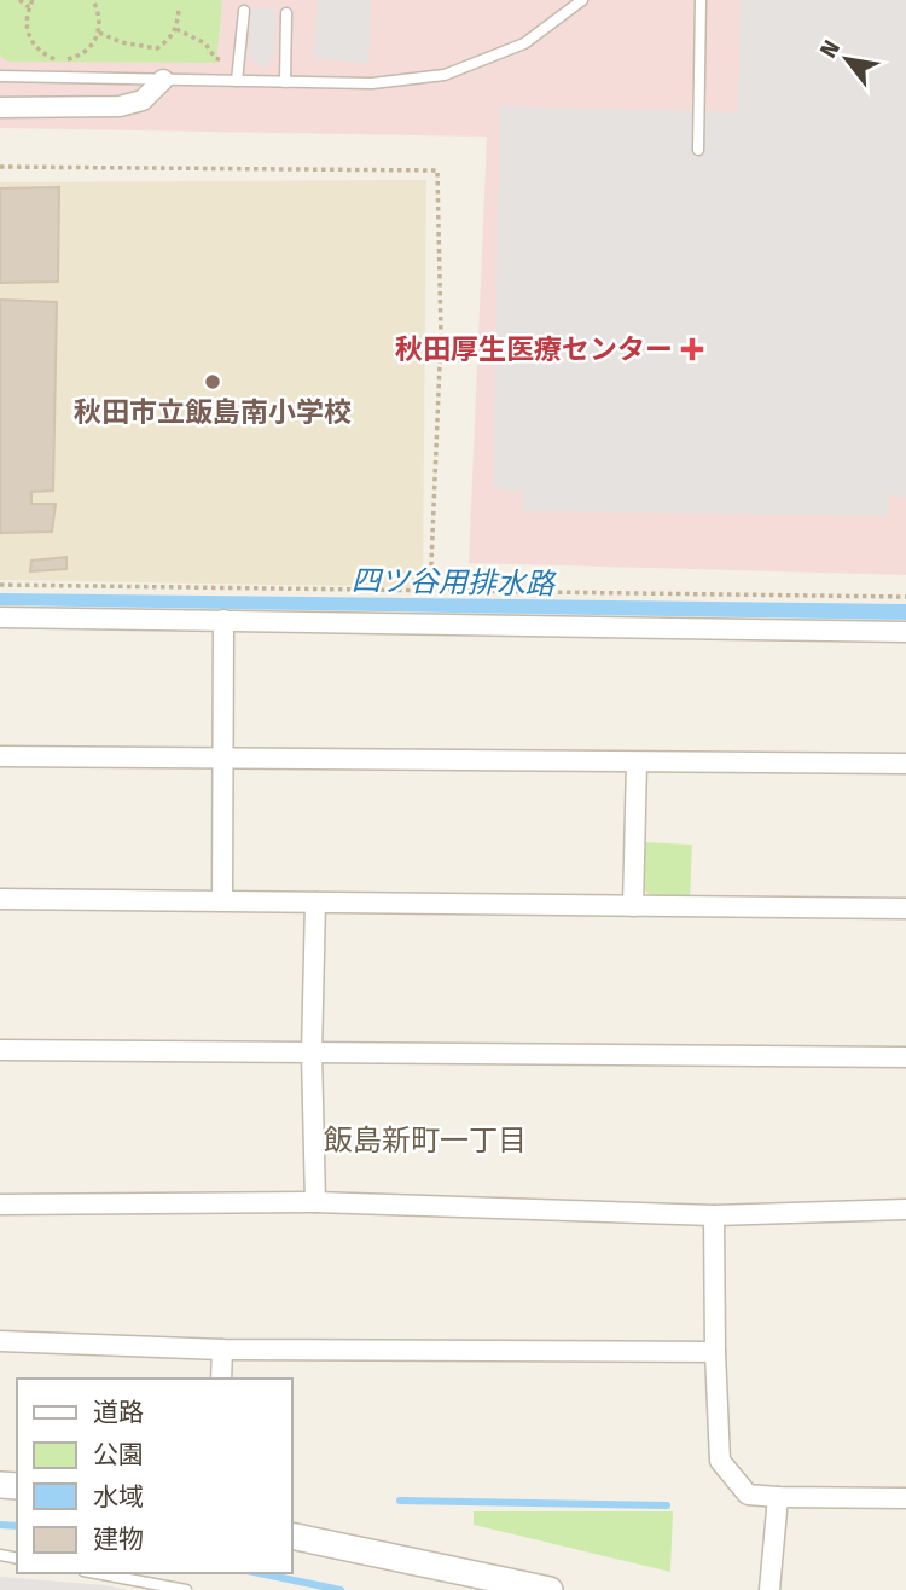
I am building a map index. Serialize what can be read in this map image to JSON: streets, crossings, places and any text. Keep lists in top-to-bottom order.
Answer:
{
  "districts": ["飯島新町一丁目"],
  "water": ["四ツ谷用排水路"],
  "places": {
    "health": ["秋田厚生医療センター"],
    "other": ["秋田市立飯島南小学校"]
  },
  "legend": [
    "道路",
    "公園",
    "水域",
    "建物"
  ],
  "north": "top left"
}
